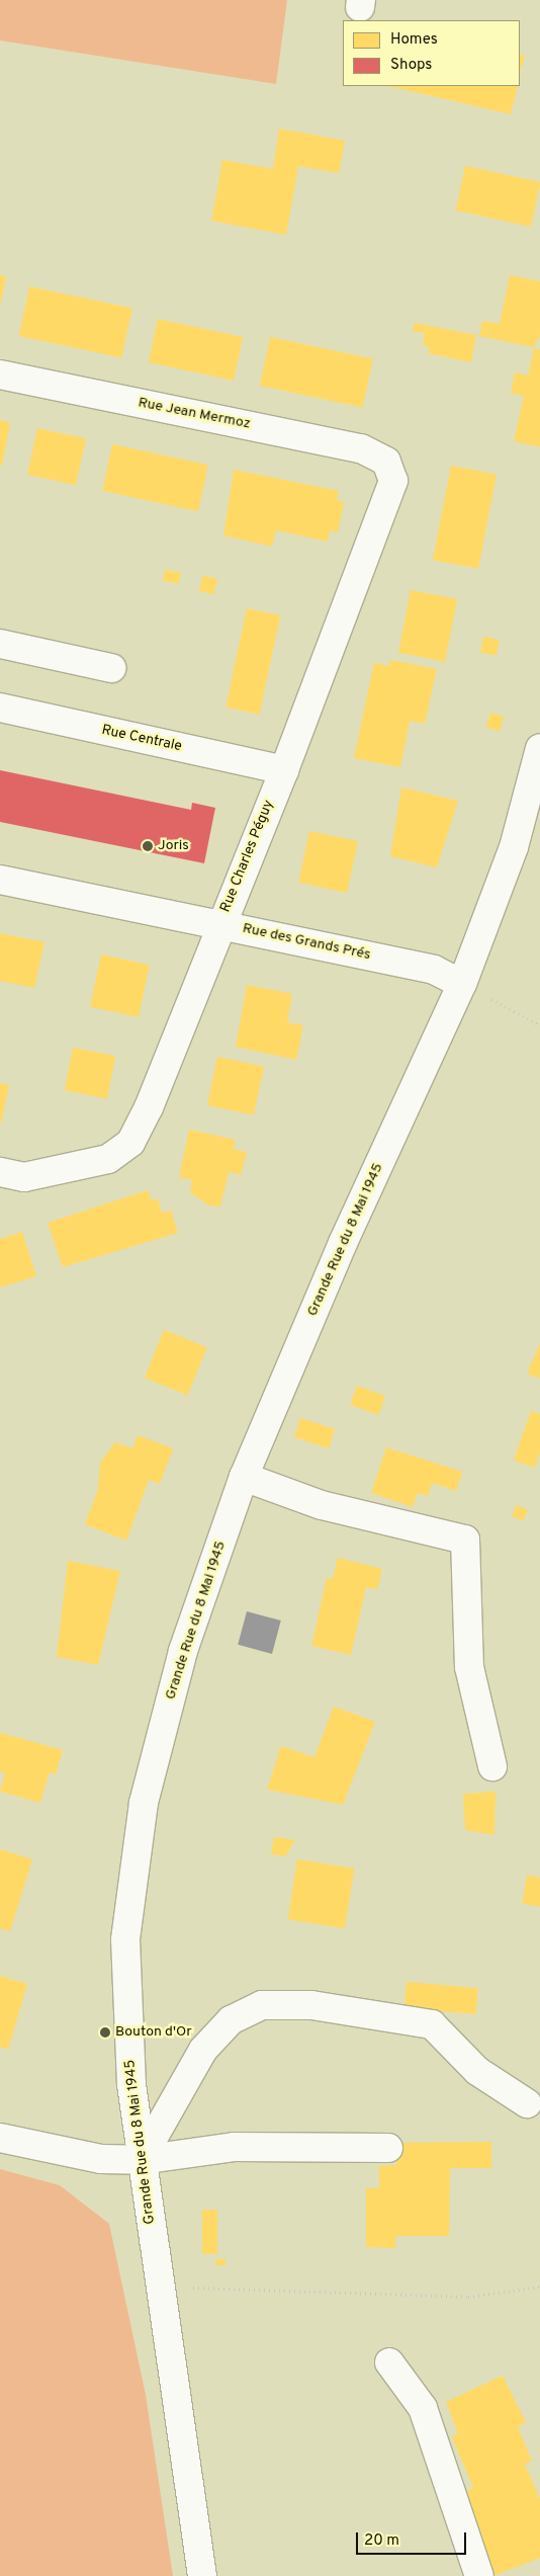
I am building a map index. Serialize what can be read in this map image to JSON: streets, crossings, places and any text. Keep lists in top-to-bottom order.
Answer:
{
  "streets": {
    "street": [
      "Rue Jean Mermoz",
      "Rue Centrale",
      "Rue Charles Péguy",
      "Rue des Grands Prés",
      "Grande Rue du 8 Mai 1945"
    ]
  },
  "crossings": [
    ["Rue Jean Mermoz", "Rue Charles Péguy"],
    ["Rue Centrale", "Rue Charles Péguy"],
    ["Rue Charles Péguy", "Rue des Grands Prés"],
    ["Rue des Grands Prés", "Grande Rue du 8 Mai 1945"]
  ],
  "places": ["Joris", "Bouton d'Or"],
  "legend": ["Homes", "Shops"],
  "scale_bar": "20 m"
}
